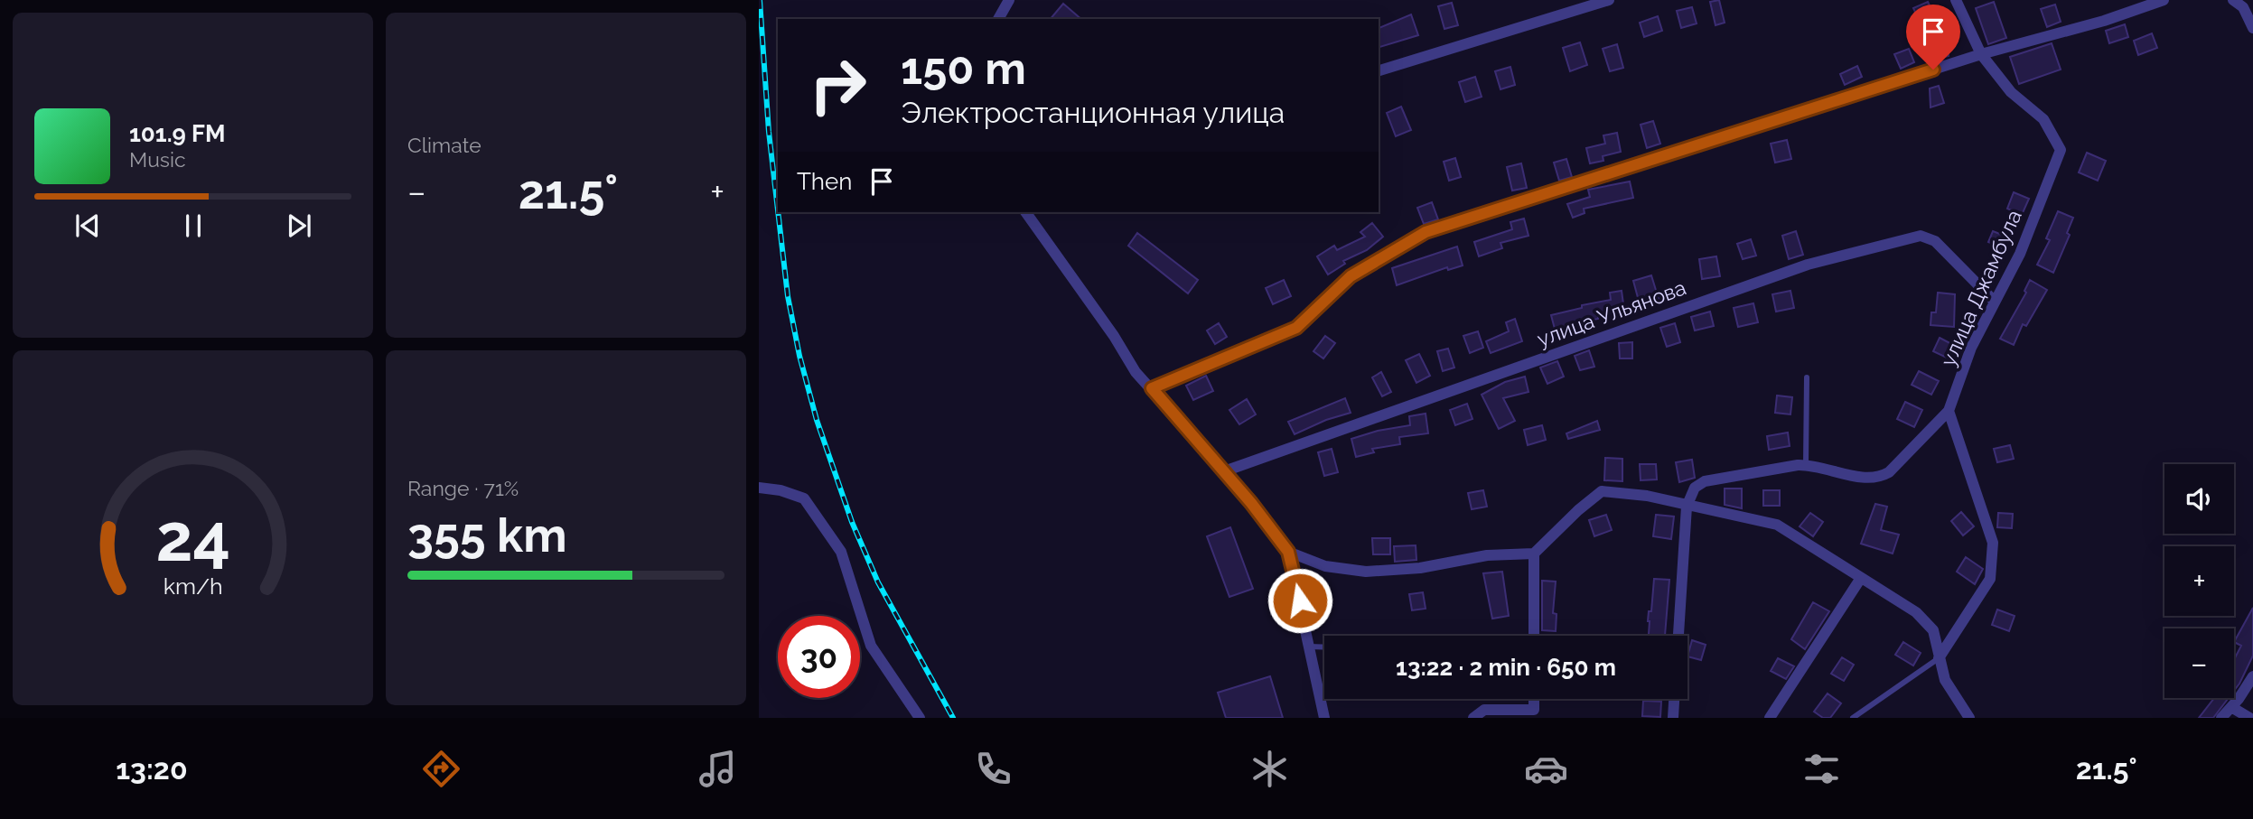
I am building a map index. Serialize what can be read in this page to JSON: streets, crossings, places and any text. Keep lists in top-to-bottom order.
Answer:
{
  "streets": {
    "street": ["улица Джамбула", "улица Ульянова"]
  },
  "crossings": [
    ["улица Джамбула", "улица Ульянова"]
  ],
  "page": {
    "tile": [
      "Climate",
      ["Range · 71%", "355 km"]
    ],
    "turn": ["150 m", "Электростанционная улица"],
    "song": ["101.9 FM", "Music"],
    "then": "Then",
    "heat": ["−", "21.5°", "+"],
    "map_buttons": ["+", "−"],
    "limit": "30",
    "trip": "13:22 · 2 min · 650 m",
    "tabs": ["13:20", "21.5°"],
    "gauge": ["24", "km/h"]
  }
}
